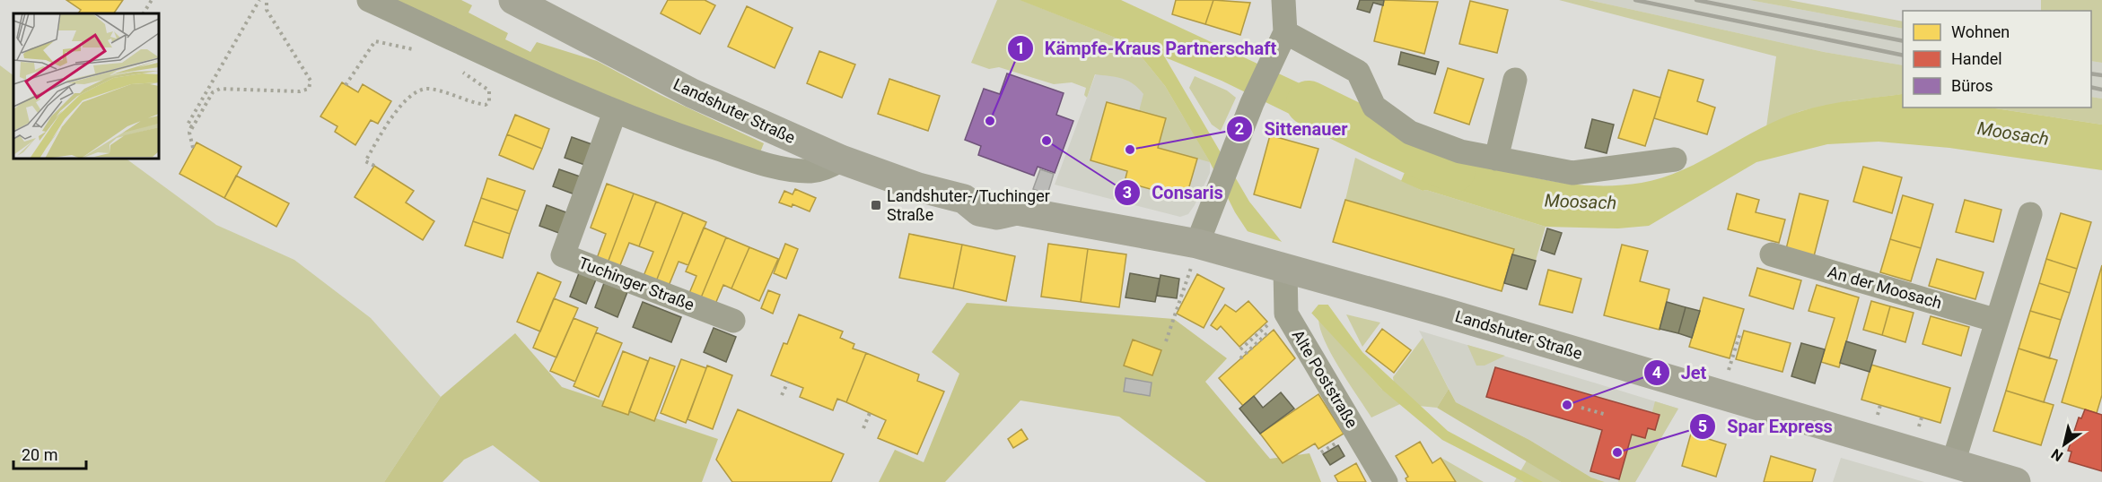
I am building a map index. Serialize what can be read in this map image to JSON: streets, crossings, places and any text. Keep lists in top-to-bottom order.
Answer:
{
  "streets": {
    "main road": ["Landshuter Straße"],
    "street": ["Tuchinger Straße", "An der Moosach", "Alte Poststraße"]
  },
  "crossings": [
    ["Landshuter Straße", "Alte Poststraße"]
  ],
  "water": ["Moosach"],
  "places": {
    "other": [
      "Kämpfe-Kraus Partnerschaft",
      "Consaris",
      "Sittenauer",
      "Jet",
      "Spar Express"
    ],
    "transit": ["Landshuter-/Tuchinger Straße"]
  },
  "legend": ["Wohnen", "Handel", "Büros"],
  "scale_bar": "20 m",
  "north": "bottom left"
}
